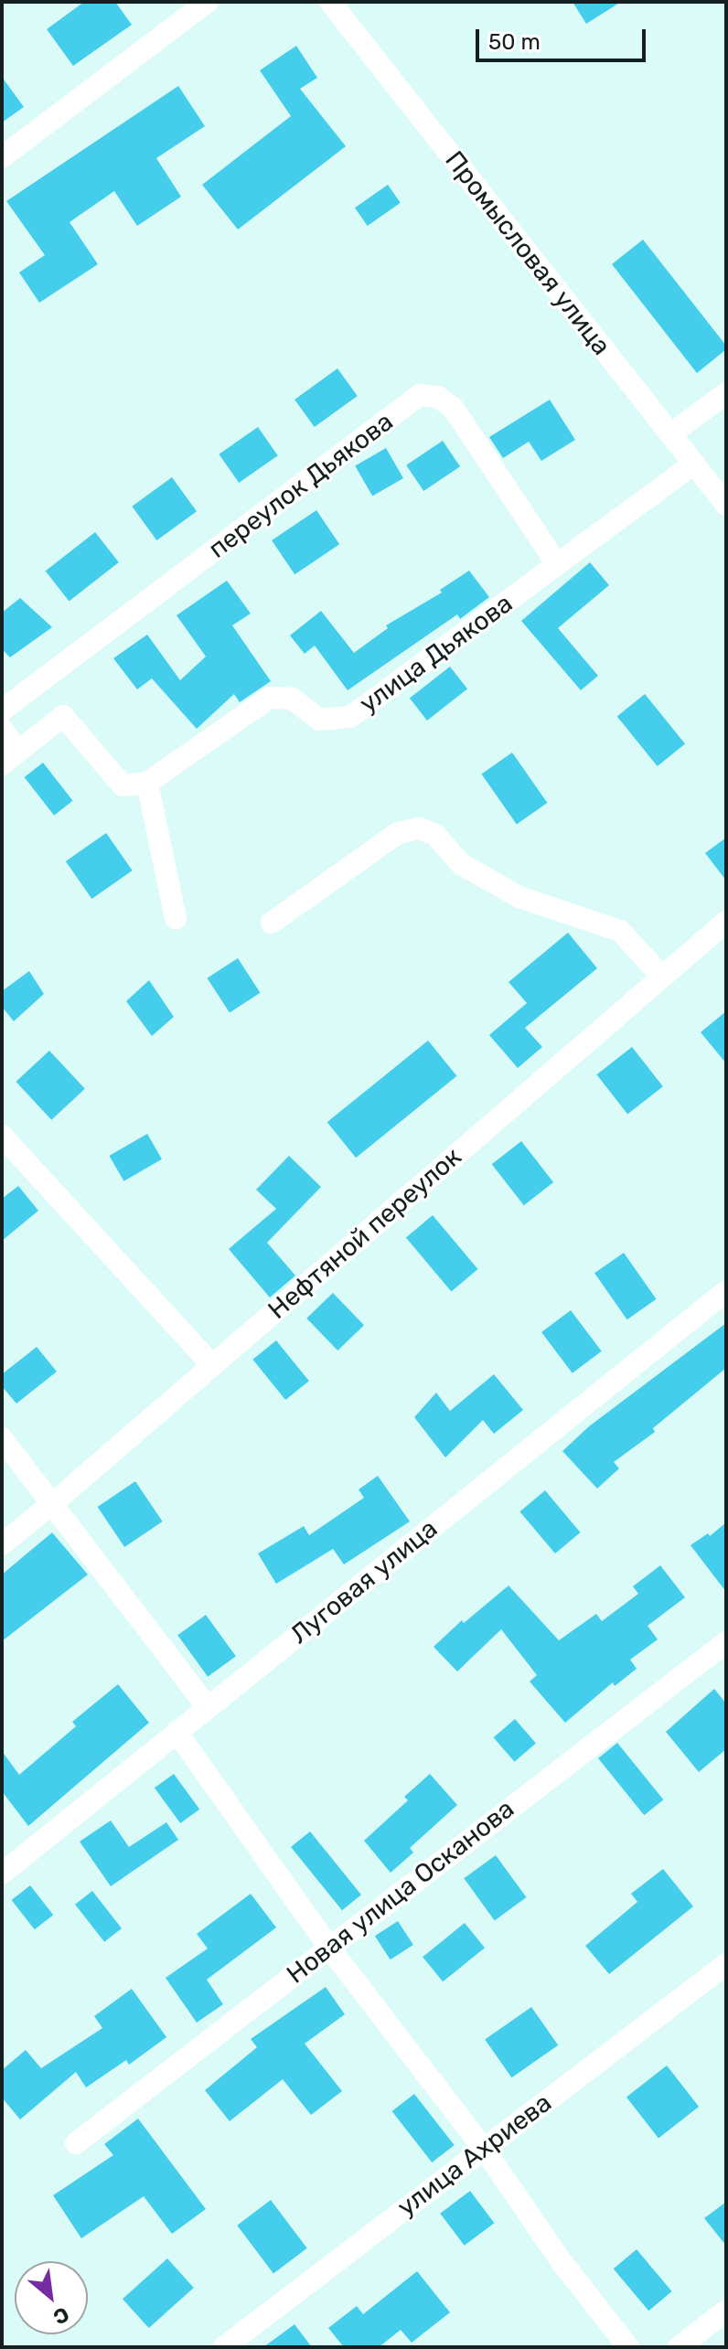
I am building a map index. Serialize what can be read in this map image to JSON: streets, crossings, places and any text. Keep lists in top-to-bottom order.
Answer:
{
  "streets": {
    "street": [
      "Промысловая улица",
      "переулок Дьякова",
      "улица Дьякова",
      "Нефтяной переулок",
      "Луговая улица",
      "Новая улица Осканова",
      "улица Ахриева"
    ]
  },
  "crossings": [
    ["Промысловая улица", "улица Дьякова"],
    ["переулок Дьякова", "улица Дьякова"]
  ],
  "scale_bar": "50 m",
  "north": "bottom right"
}
